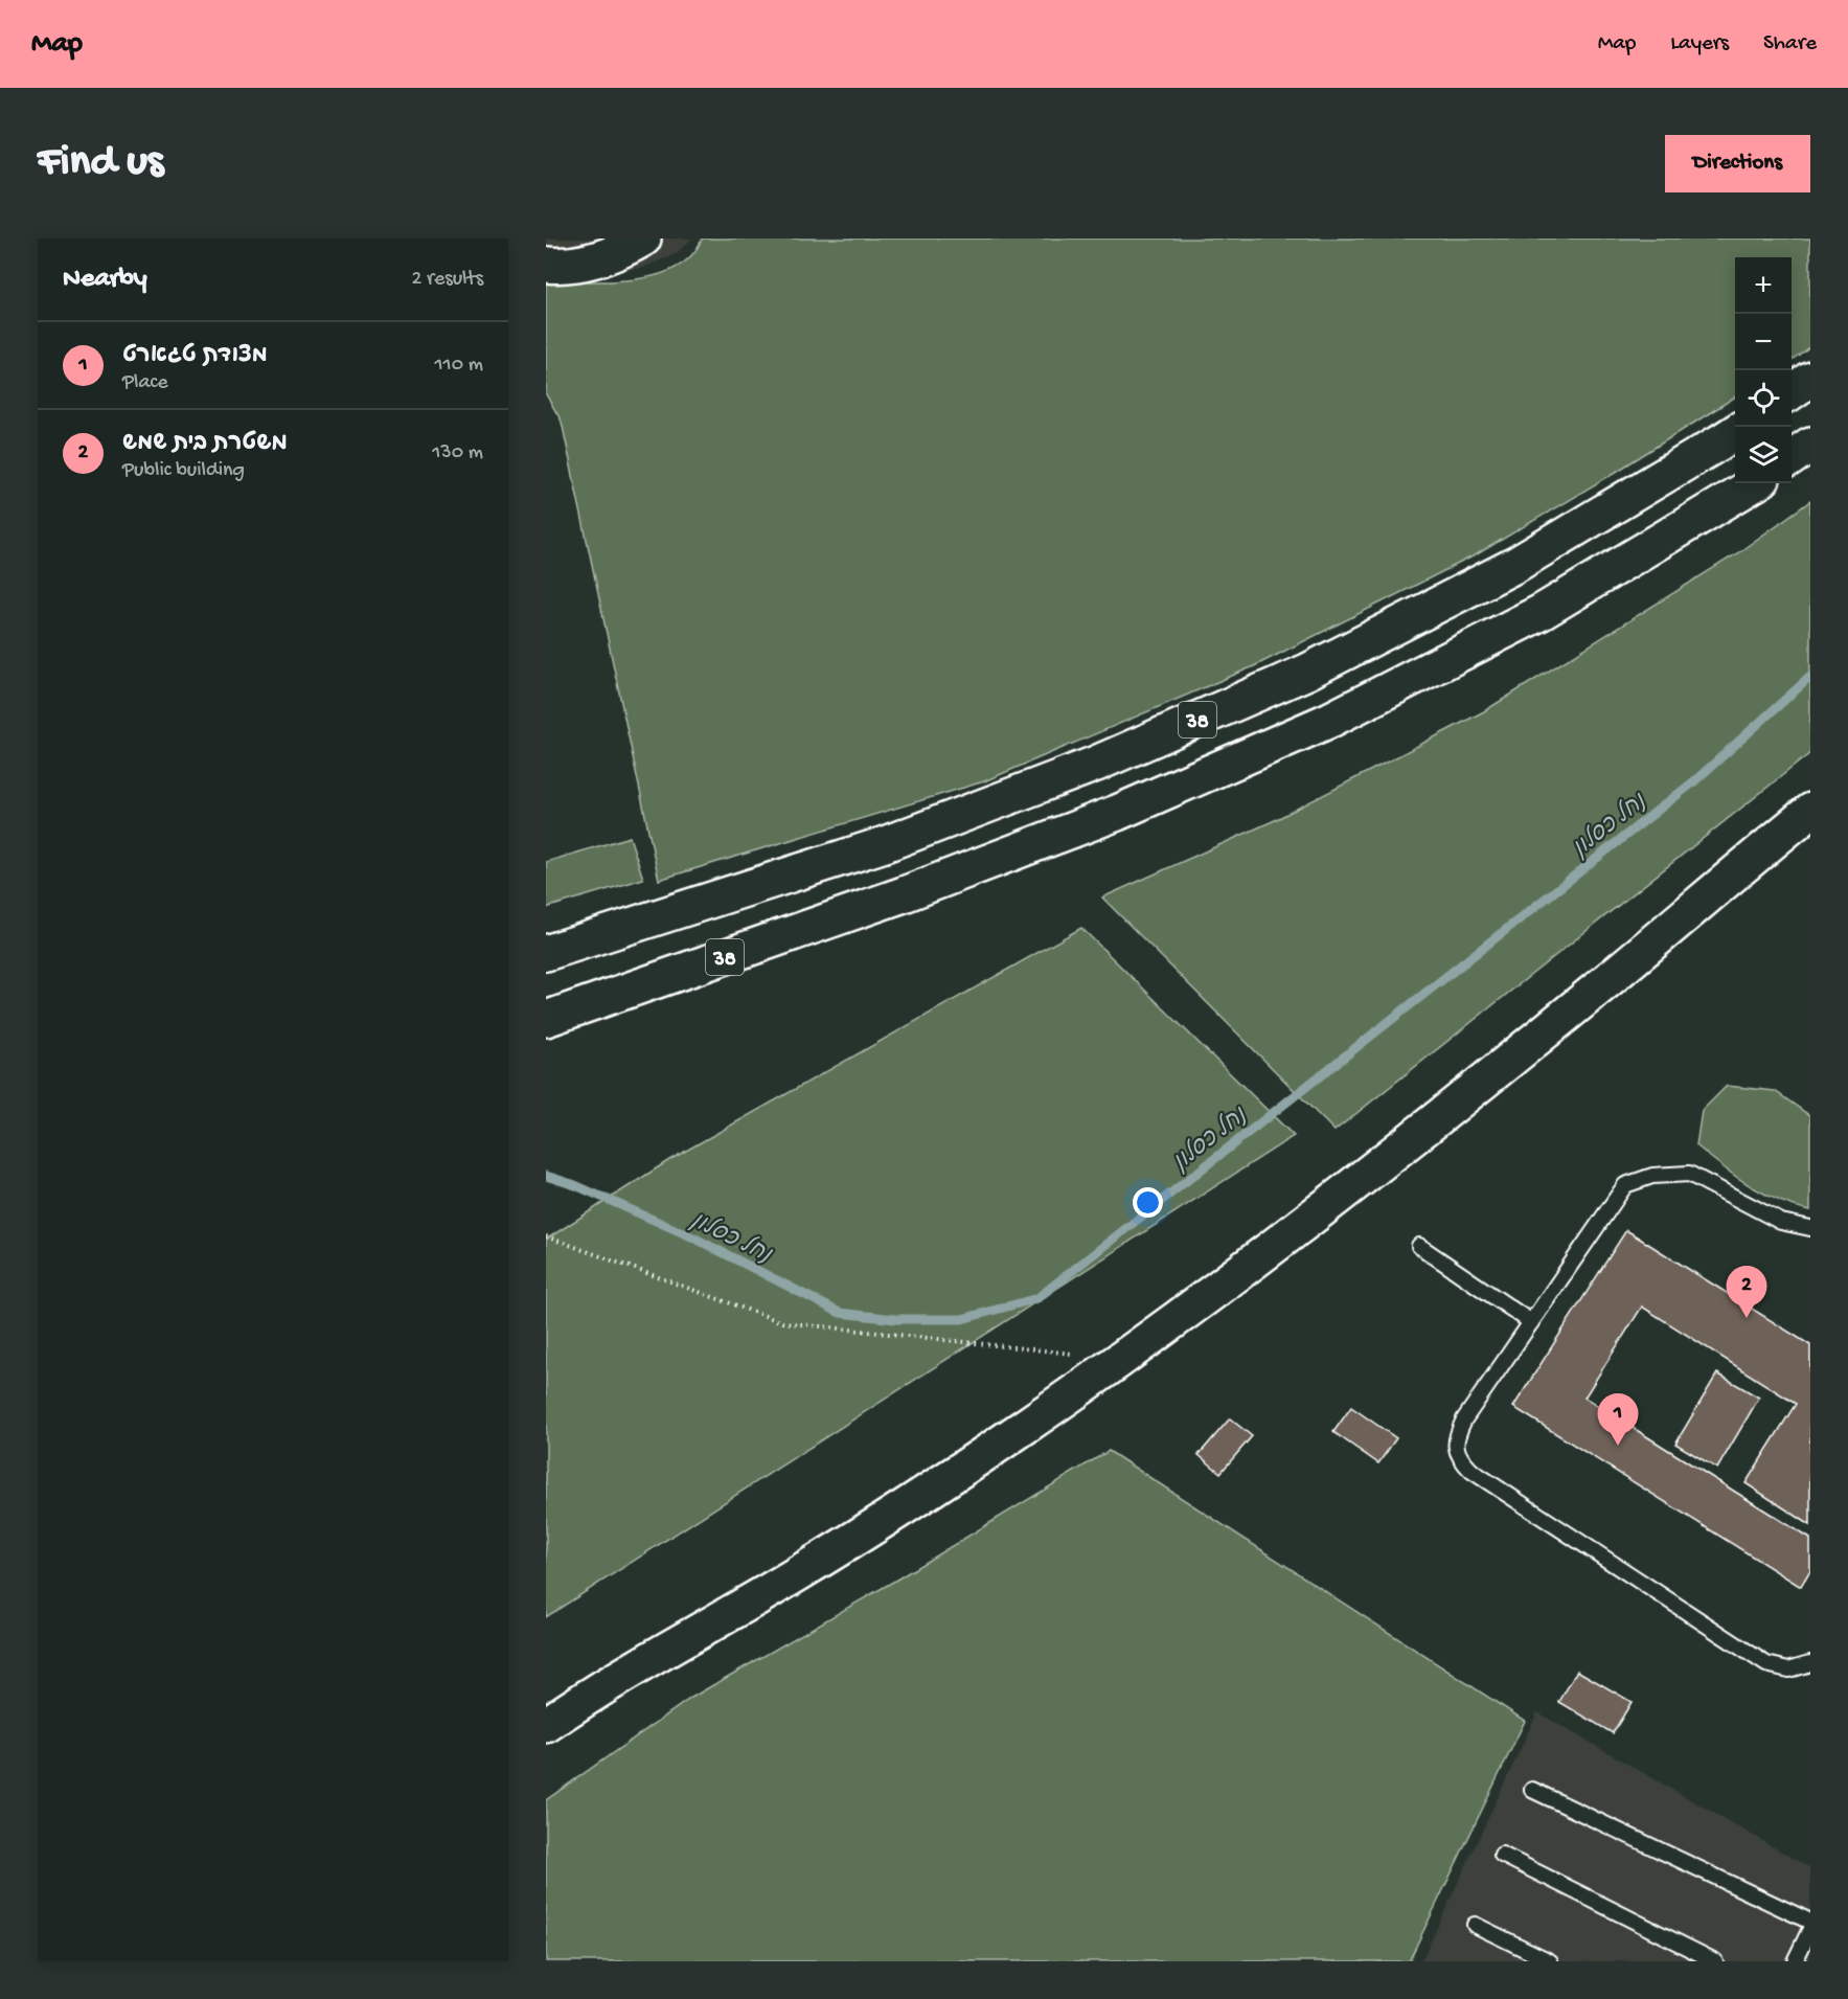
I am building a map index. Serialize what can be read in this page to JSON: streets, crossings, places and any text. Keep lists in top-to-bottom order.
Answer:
{
  "streets": {
    "main road": ["38"]
  },
  "water": ["נחל כסלון"],
  "page": {
    "header": "Map",
    "nav": ["Map", "Layers", "Share"],
    "buttons": "Directions",
    "title": "Find us",
    "heading": ["Nearby", "2 results"],
    "map_buttons": ["+", "−"],
    "list": [
      {
        "mark": "1",
        "name": "מצודת טגארט",
        "note": "Place",
        "value": "110 m"
      },
      {
        "mark": "2",
        "name": "משטרת בית שמש",
        "note": "Public building",
        "value": "130 m"
      }
    ],
    "pins": ["2", "1"]
  }
}
